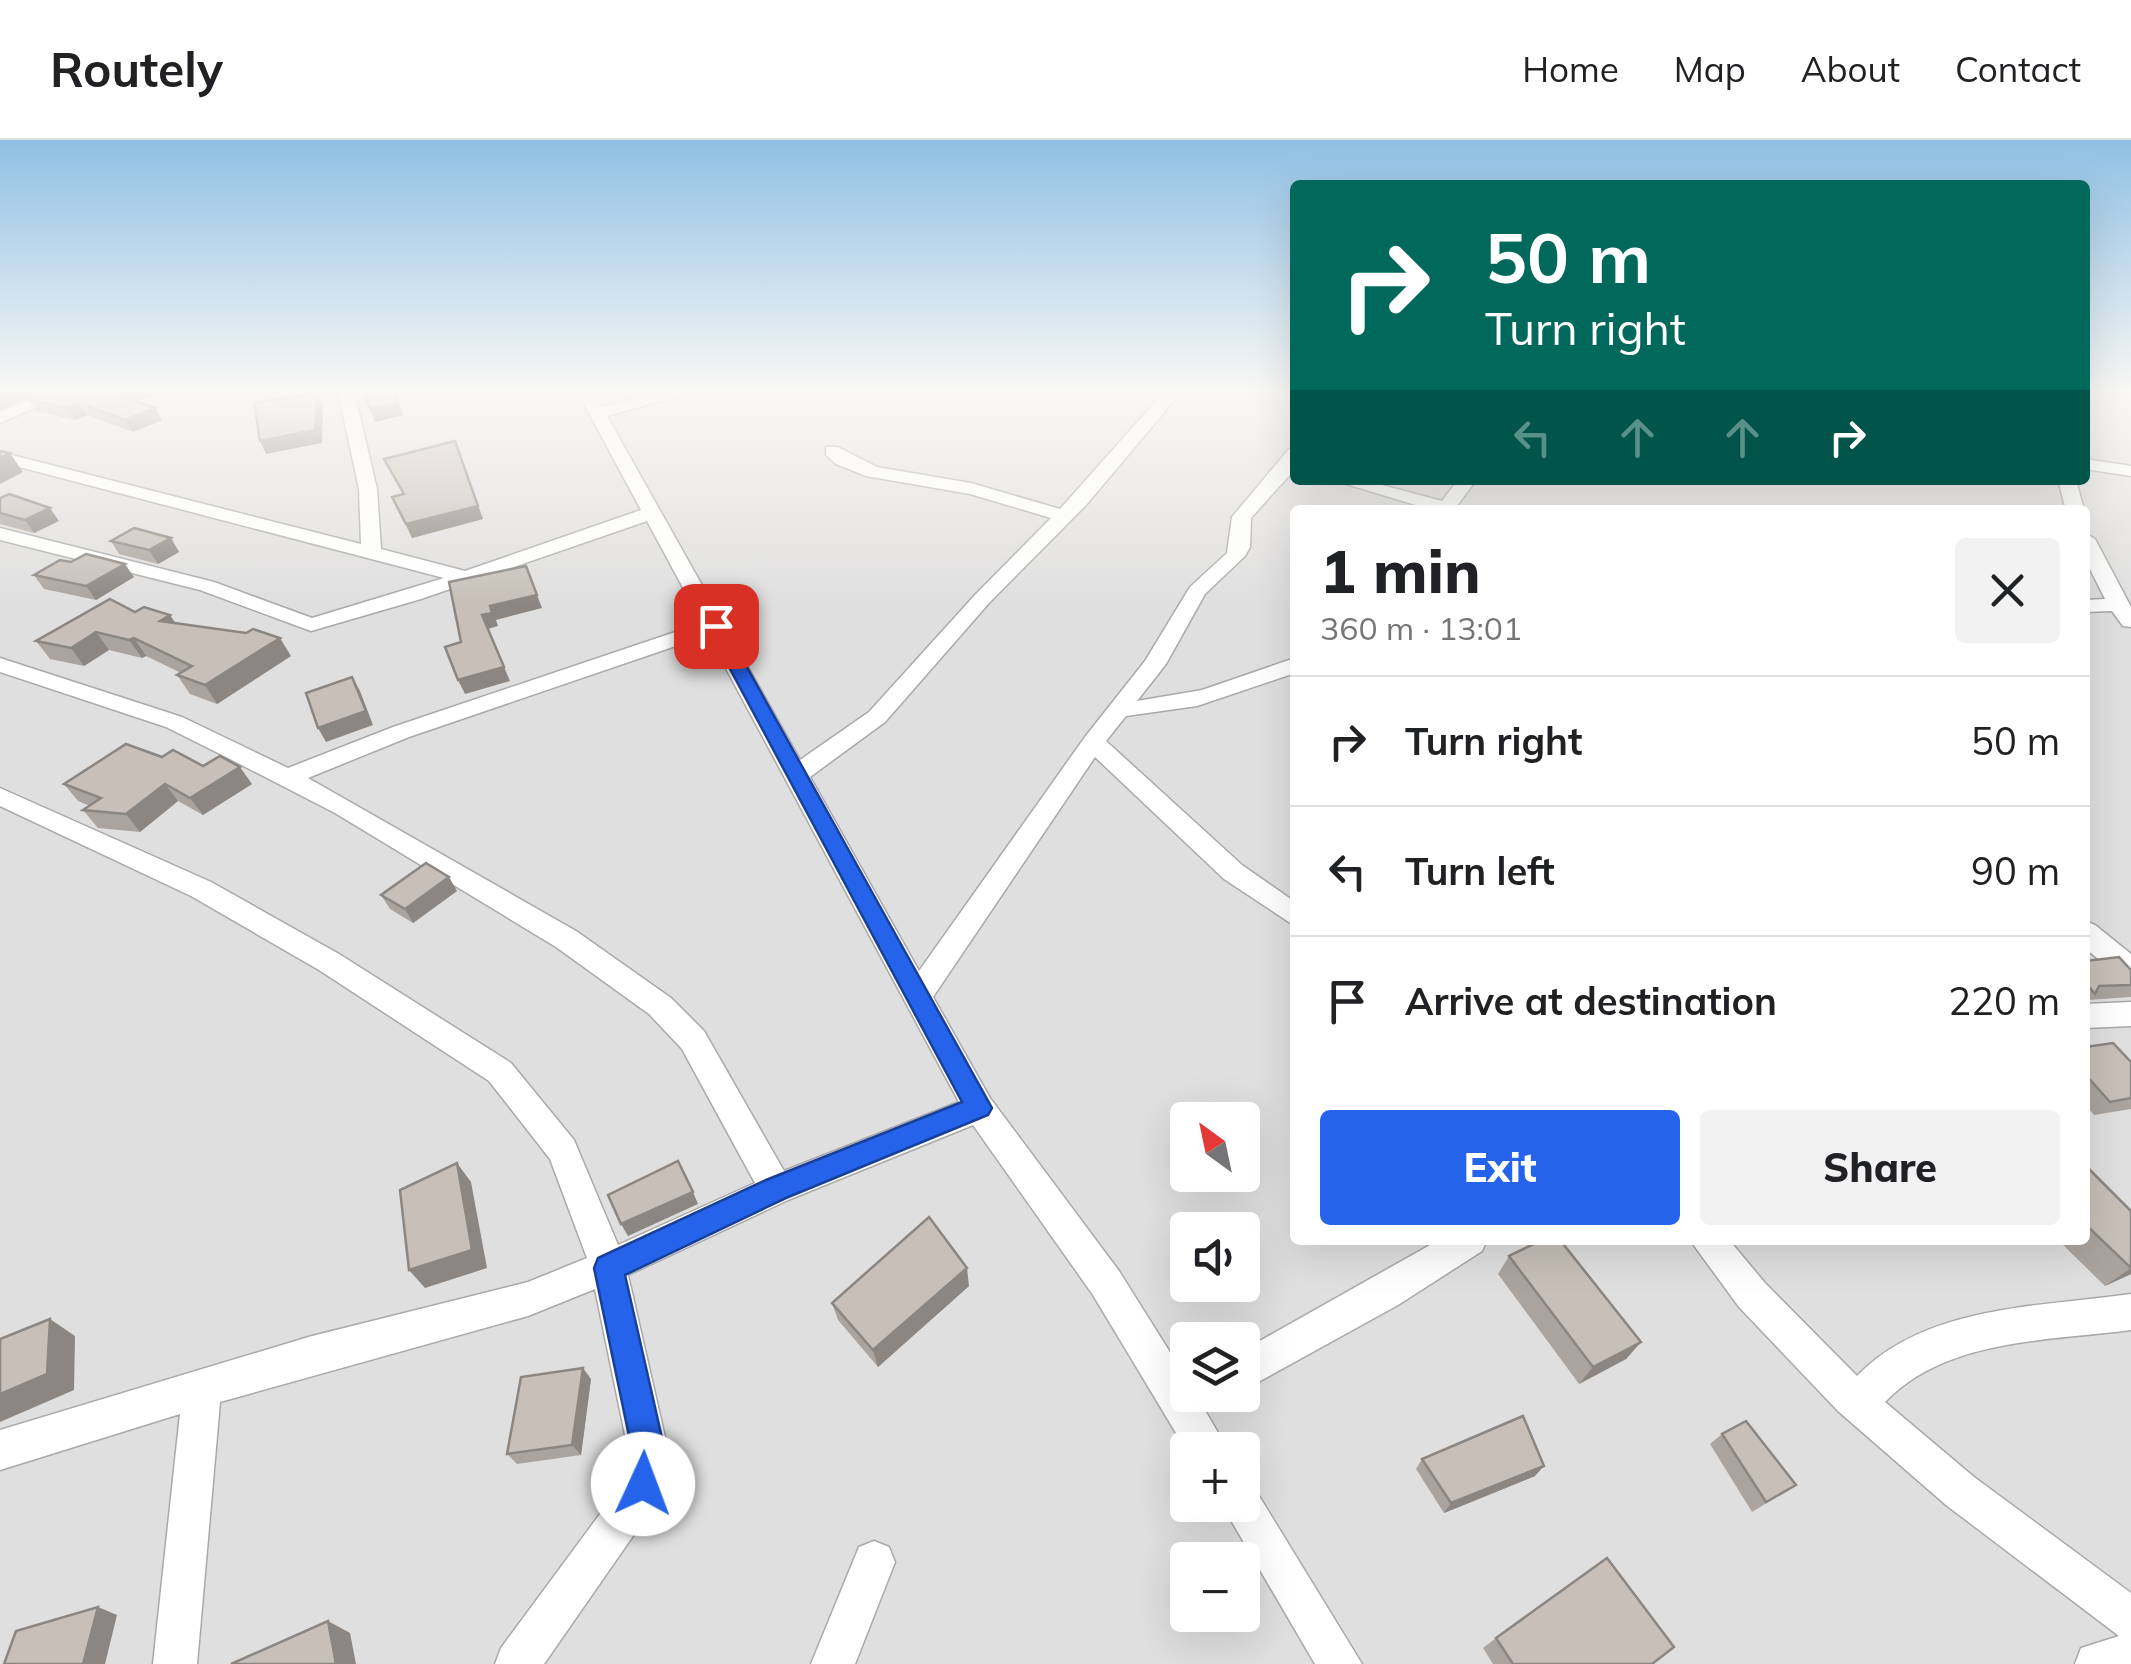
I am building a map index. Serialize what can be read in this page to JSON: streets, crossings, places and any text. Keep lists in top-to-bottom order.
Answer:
{
  "north": "top left",
  "page": {
    "header": "Routely",
    "nav": [
      "Home",
      "Map",
      "About",
      "Contact"
    ],
    "turn": ["50 m", "Turn right"],
    "heading": ["1 min", "360 m · 13:01"],
    "list": [
      {
        "name": "Turn right",
        "value": "50 m"
      },
      {
        "name": "Turn left",
        "value": "90 m"
      },
      {
        "name": "Arrive at destination",
        "value": "220 m"
      }
    ],
    "buttons": ["Exit", "Share"],
    "map_buttons": ["+", "−"]
  }
}
